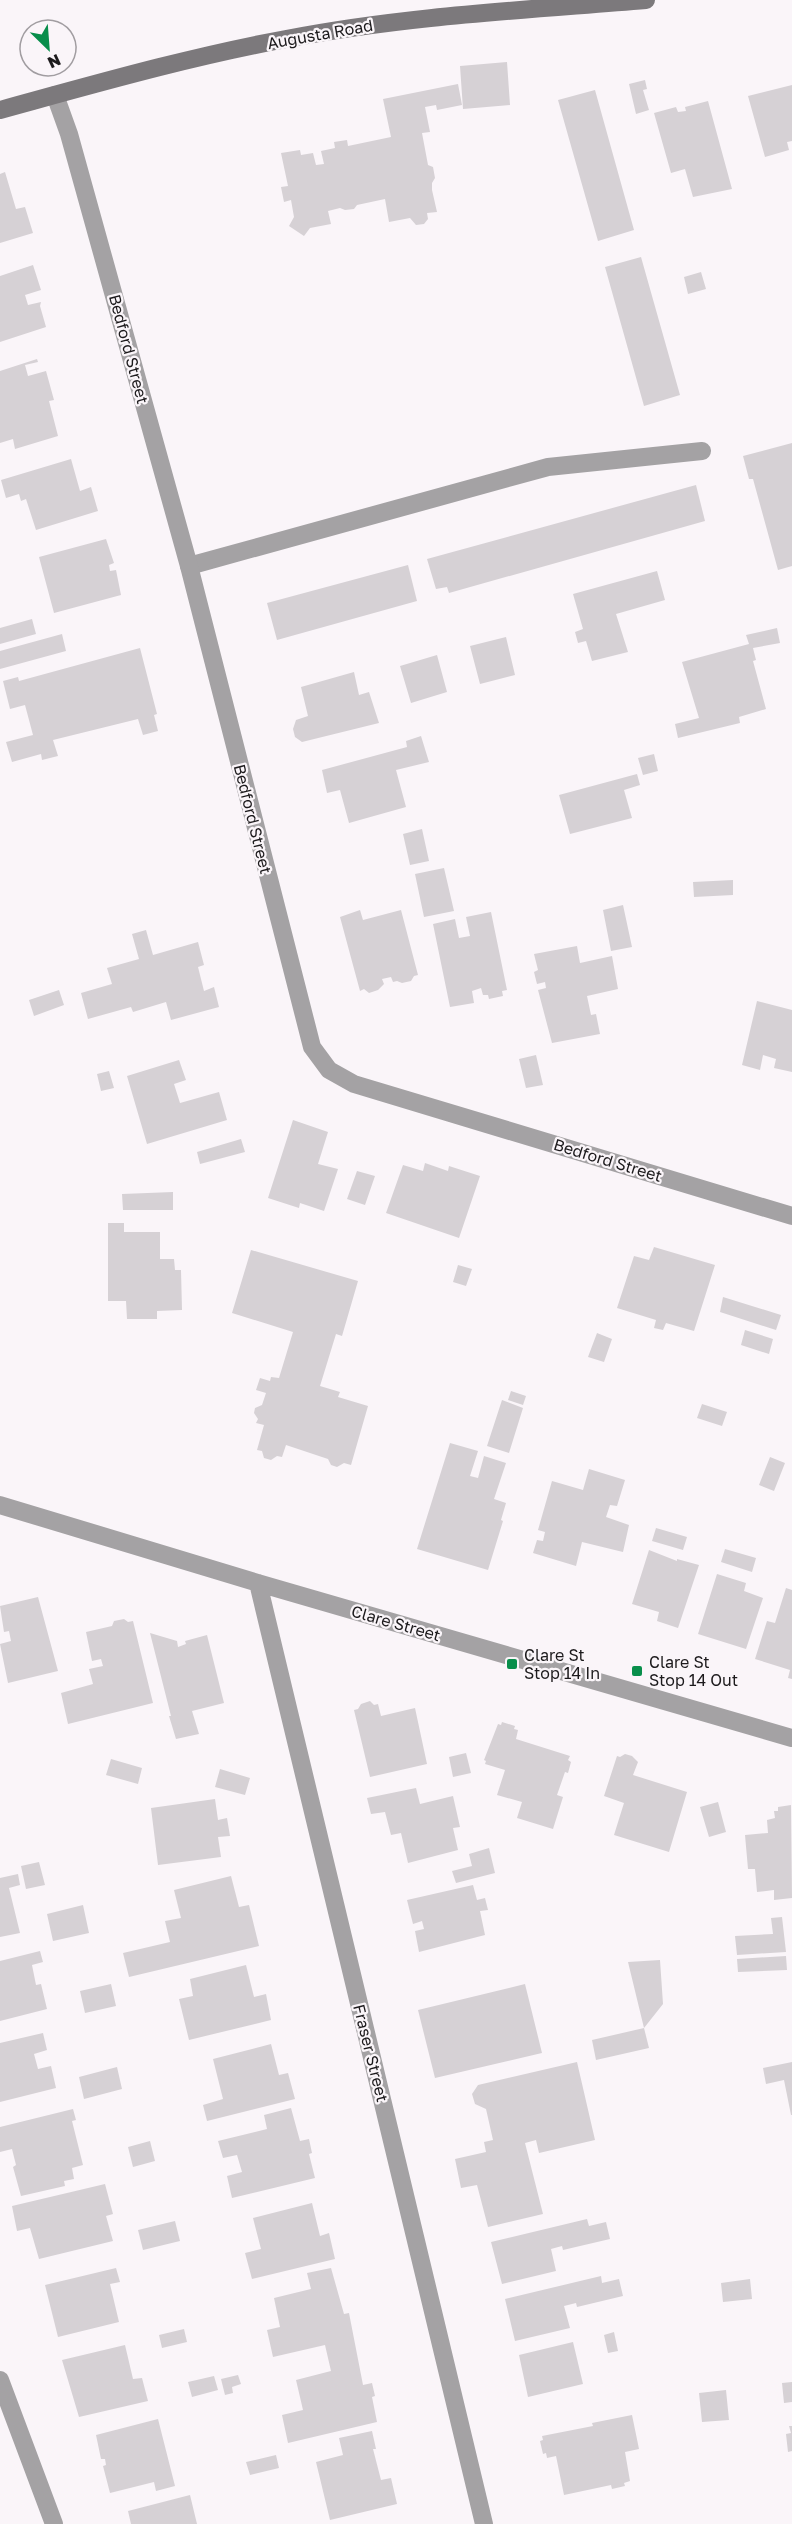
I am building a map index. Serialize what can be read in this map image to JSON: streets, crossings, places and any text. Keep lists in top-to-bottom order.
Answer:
{
  "streets": {
    "main road": ["Augusta Road"],
    "street": ["Bedford Street", "Clare Street", "Fraser Street"]
  },
  "crossings": [
    ["Augusta Road", "Bedford Street"],
    ["Clare Street", "Fraser Street"]
  ],
  "places": {
    "transit": ["Clare St Stop 14 In", "Clare St Stop 14 Out"]
  },
  "north": "bottom right"
}
